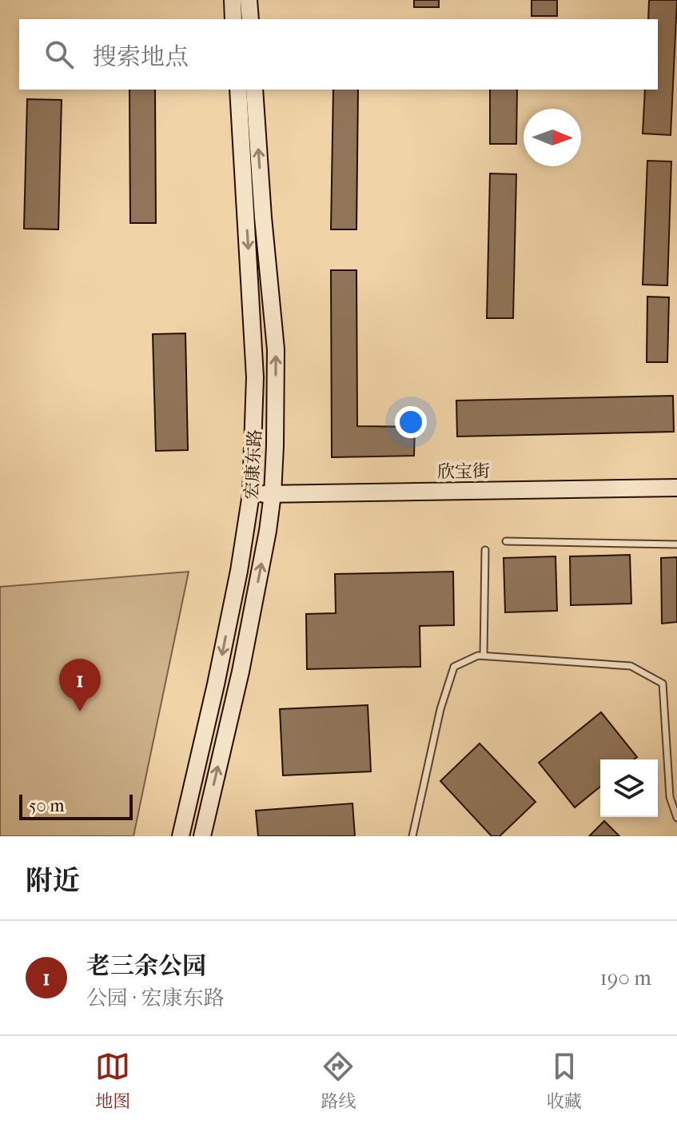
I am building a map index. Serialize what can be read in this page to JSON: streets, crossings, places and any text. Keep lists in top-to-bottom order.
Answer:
{
  "streets": {
    "main road": ["宏康东路", "欣宝街"]
  },
  "crossings": [
    ["宏康东路", "欣宝街"]
  ],
  "scale_bar": "50 m",
  "north": "right",
  "page": {
    "search": "搜索地点",
    "pins": "1",
    "scale": "50 m",
    "heading": "附近",
    "list": [
      {
        "mark": "1",
        "name": "老三余公园",
        "note": "公园 · 宏康东路",
        "value": "190 m"
      }
    ],
    "nav": ["地图", "路线", "收藏"]
  }
}
